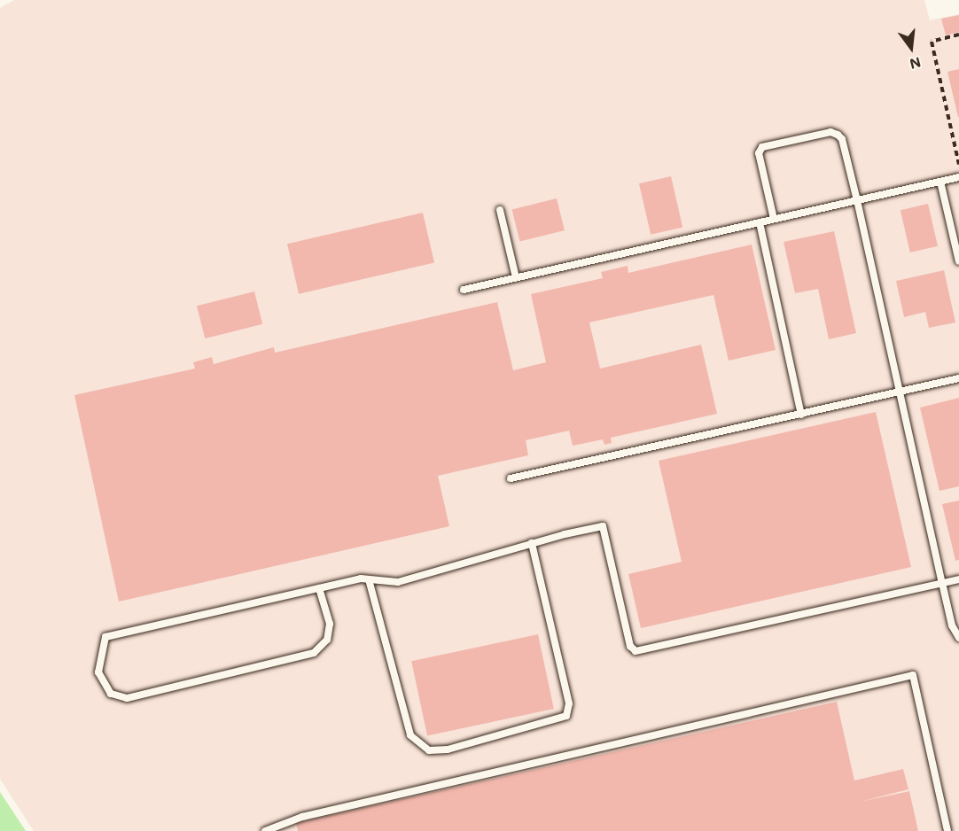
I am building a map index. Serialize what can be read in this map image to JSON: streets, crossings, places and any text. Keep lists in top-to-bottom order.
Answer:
{
  "north": "bottom"
}
